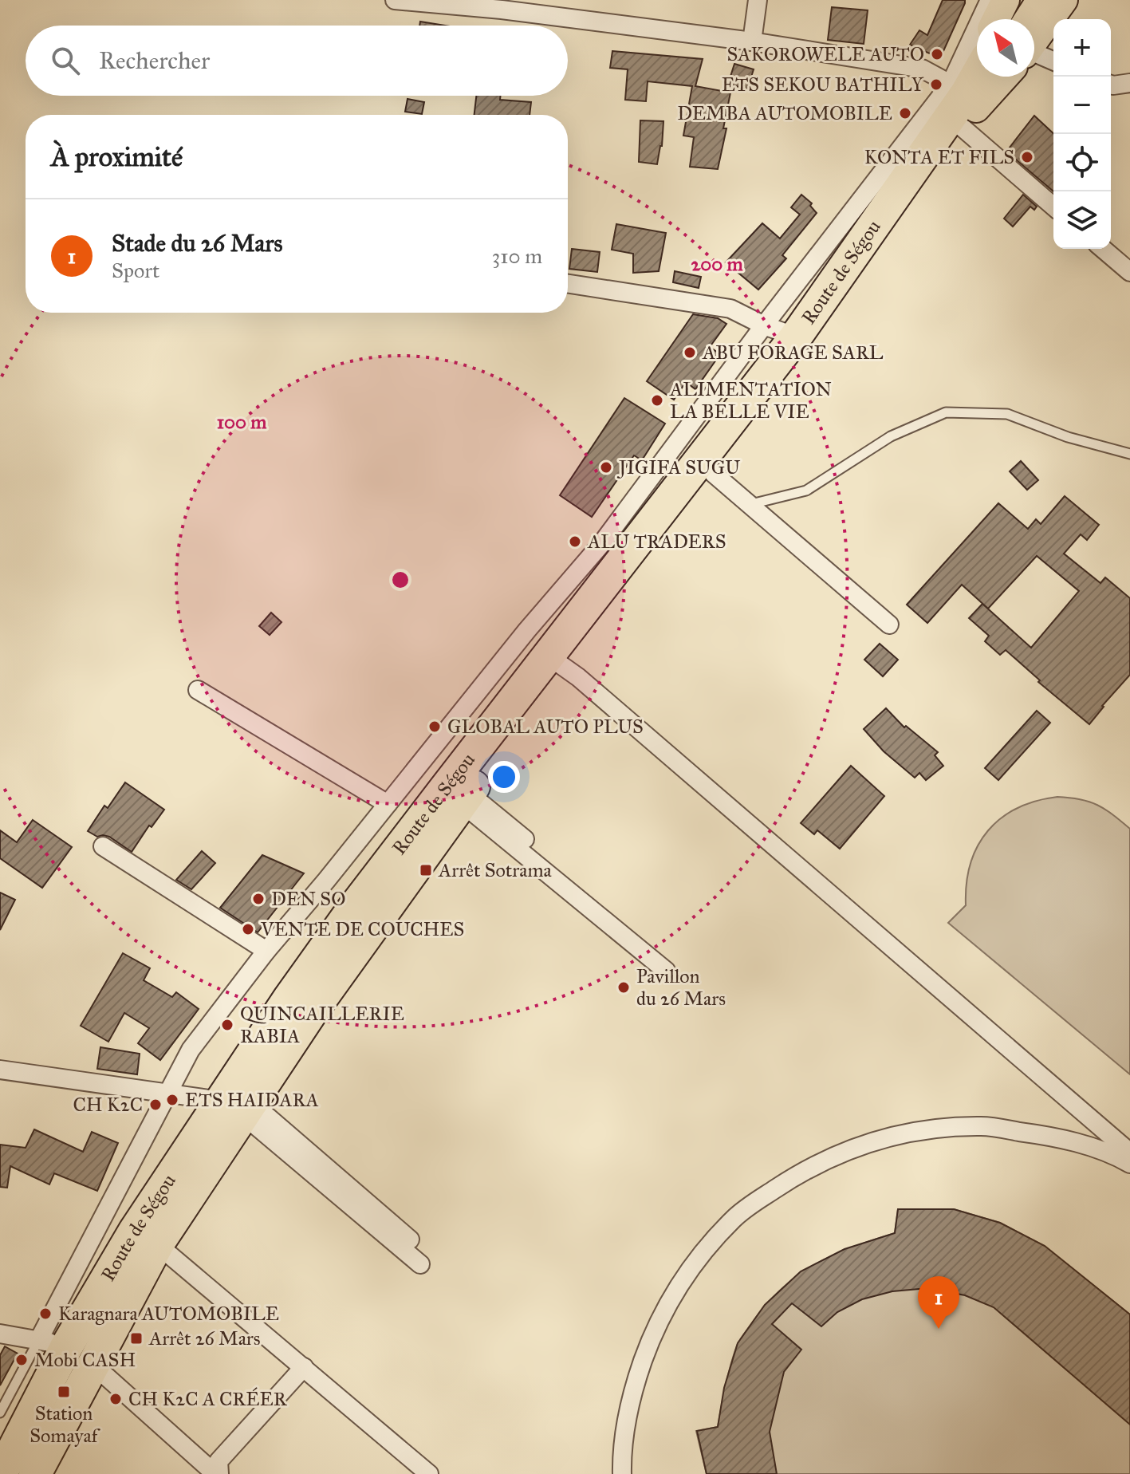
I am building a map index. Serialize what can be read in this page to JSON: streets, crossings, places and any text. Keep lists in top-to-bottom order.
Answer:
{
  "streets": {
    "highway": ["Route de Ségou"]
  },
  "places": {
    "other": [
      "SAKOROWELE AUTO",
      "ETS SEKOU BATHILY",
      "DEMBA AUTOMOBILE",
      "KONTA ET FILS",
      "ABU FORAGE SARL",
      "ALIMENTATION LA BELLE VIE",
      "JIGIFA SUGU",
      "ALU TRADERS",
      "GLOBAL AUTO PLUS",
      "DEN SO",
      "VENTE DE COUCHES",
      "Pavillon du 26 Mars",
      "QUINCAILLERIE RABIA",
      "ETS HAIDARA",
      "CH K2C",
      "Karagnara AUTOMOBILE",
      "Mobi CASH",
      "CH K2C A CRÉER"
    ],
    "transit": ["Arrêt Sotrama", "Arrêt 26 Mars", "Station Somayaf"]
  },
  "north": "top left",
  "page": {
    "map_buttons": ["+", "−"],
    "search": "Rechercher",
    "heading": "À proximité",
    "list": [
      {
        "mark": "1",
        "name": "Stade du 26 Mars",
        "note": "Sport",
        "value": "310 m"
      }
    ],
    "pins": "1"
  },
  "rings": ["200 m", "100 m"]
}
